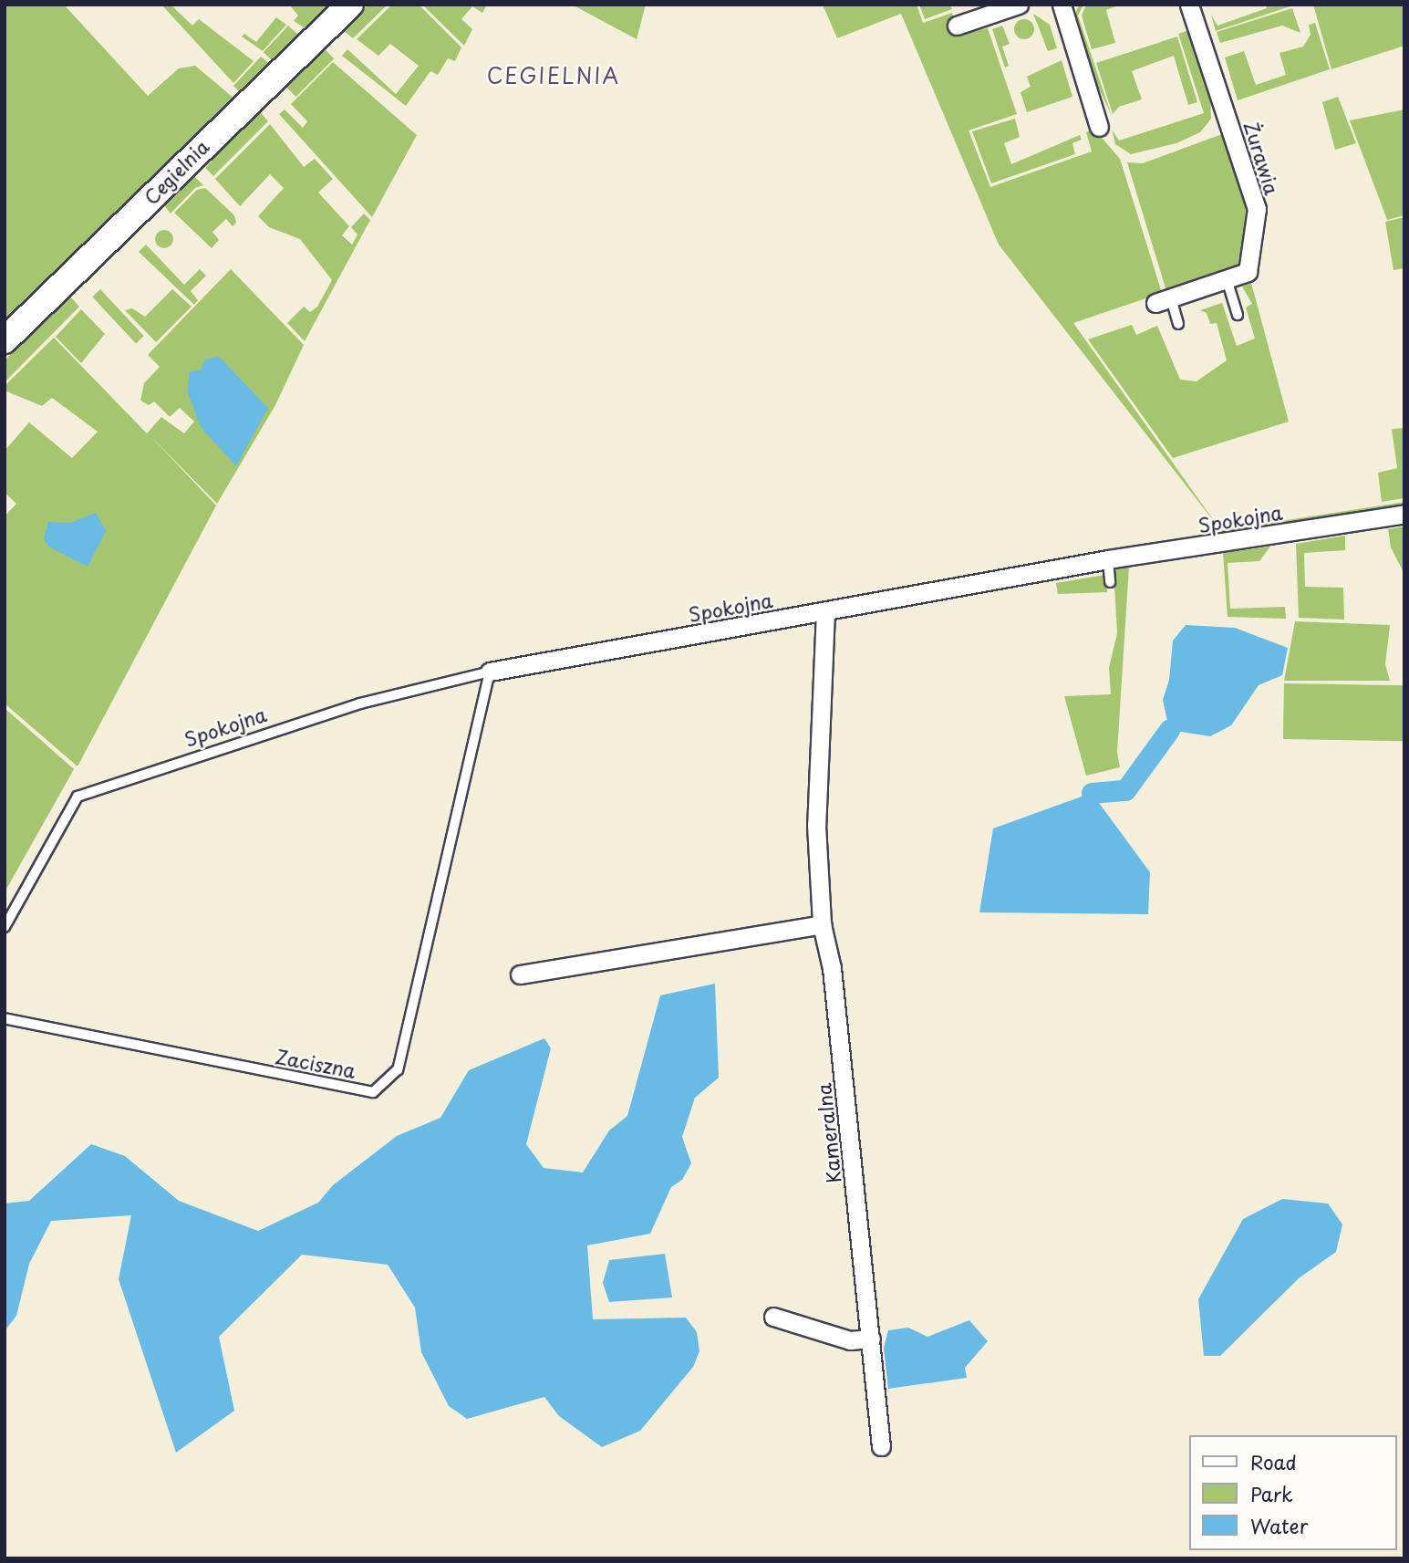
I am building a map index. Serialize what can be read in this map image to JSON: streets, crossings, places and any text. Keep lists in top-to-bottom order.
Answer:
{
  "streets": {
    "street": [
      "Żurawia",
      "Cegielnia",
      "Spokojna",
      "Kameralna"
    ],
    "lane": ["Zaciszna"]
  },
  "crossings": [
    ["Spokojna", "Zaciszna"],
    ["Spokojna", "Kameralna"]
  ],
  "districts": ["CEGIELNIA"],
  "legend": ["Road", "Park", "Water"]
}
